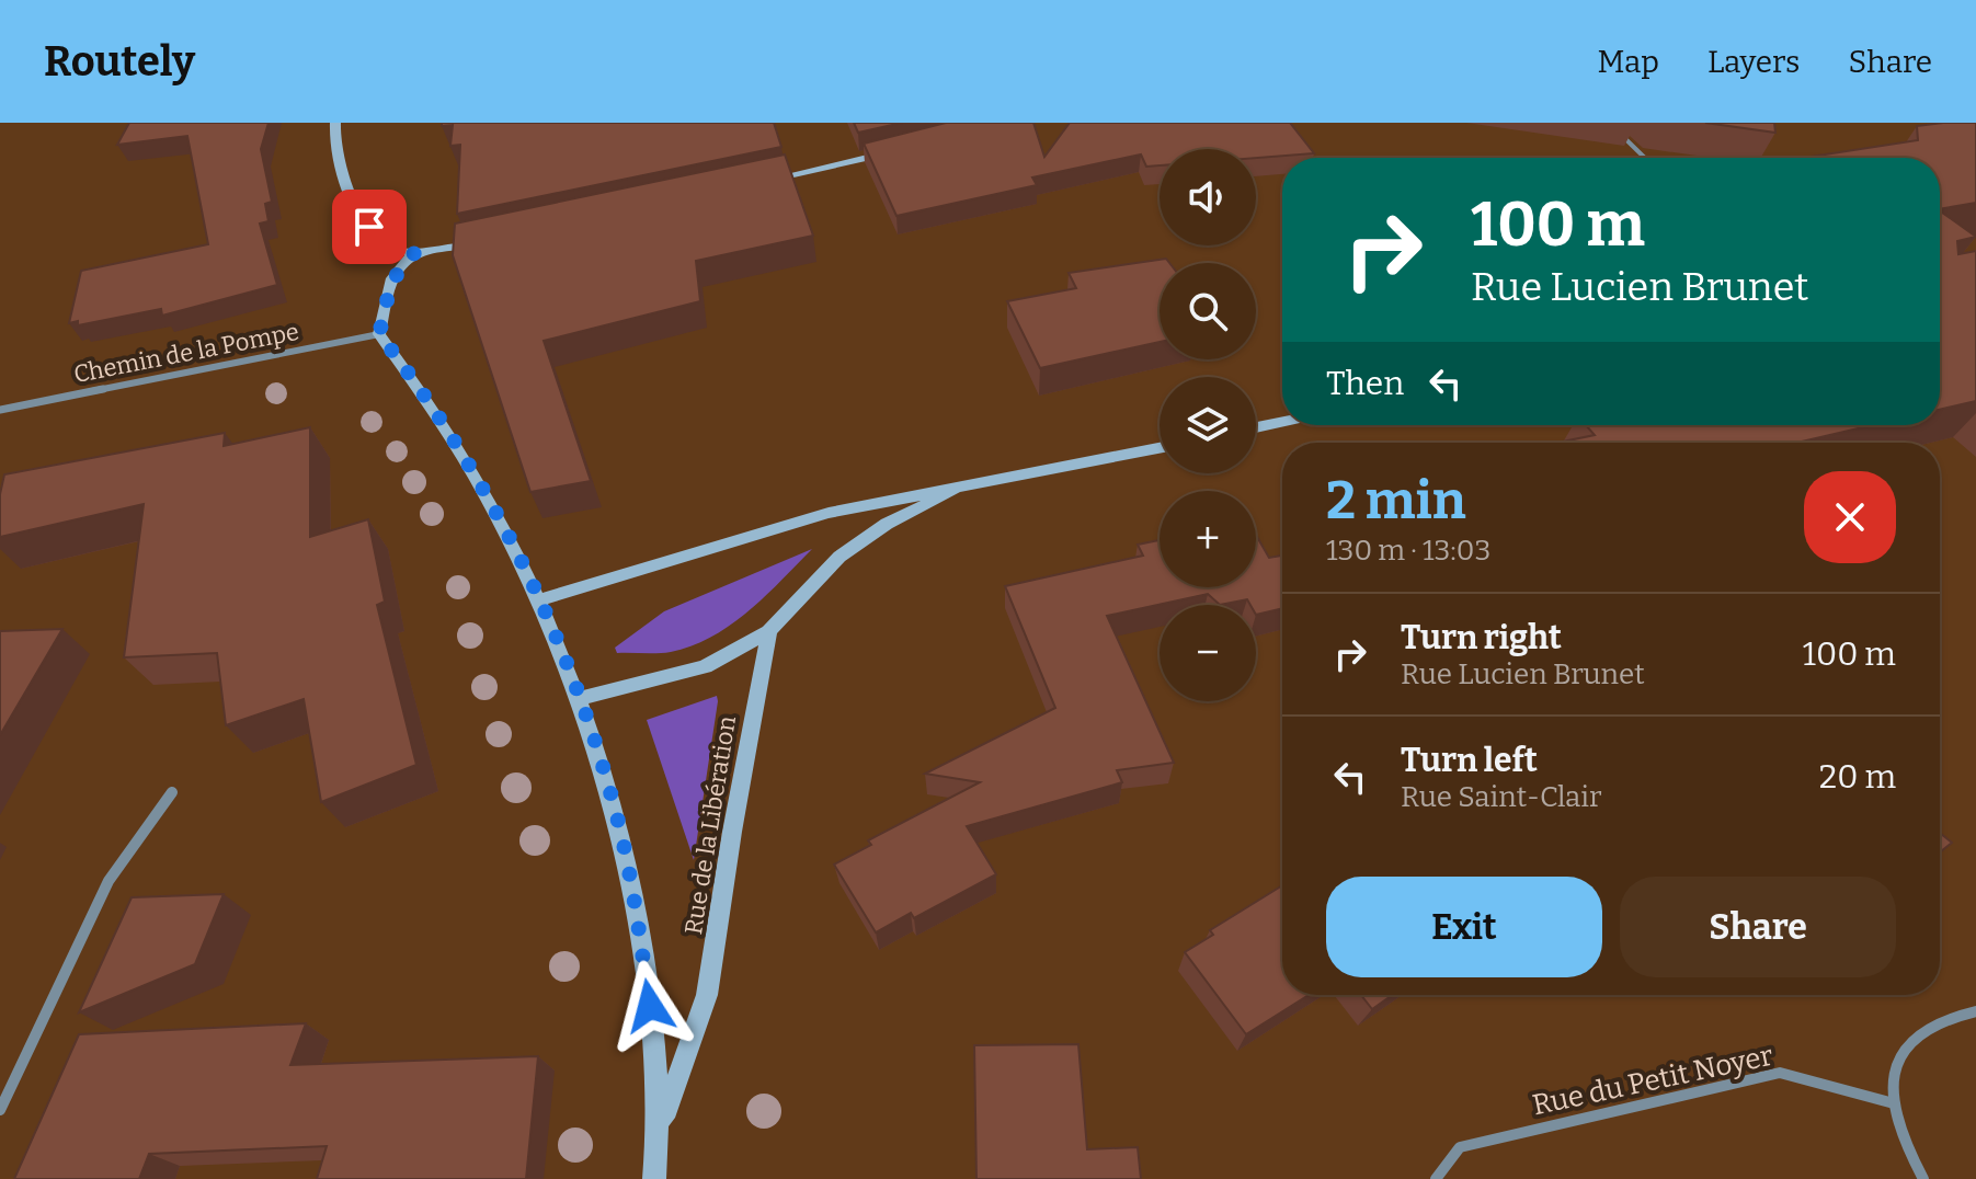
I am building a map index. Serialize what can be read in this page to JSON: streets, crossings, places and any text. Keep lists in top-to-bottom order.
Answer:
{
  "streets": {
    "street": ["Chemin de la Pompe", "Rue de la Libération", "Rue du Petit Noyer"]
  },
  "page": {
    "header": "Routely",
    "nav": ["Map", "Layers", "Share"],
    "map_buttons": ["+", "−"],
    "turn": ["100 m", "Rue Lucien Brunet"],
    "then": "Then",
    "heading": ["2 min", "130 m · 13:03"],
    "list": [
      {
        "name": "Turn right",
        "note": "Rue Lucien Brunet",
        "value": "100 m"
      },
      {
        "name": "Turn left",
        "note": "Rue Saint-Clair",
        "value": "20 m"
      }
    ],
    "buttons": ["Exit", "Share"]
  }
}
